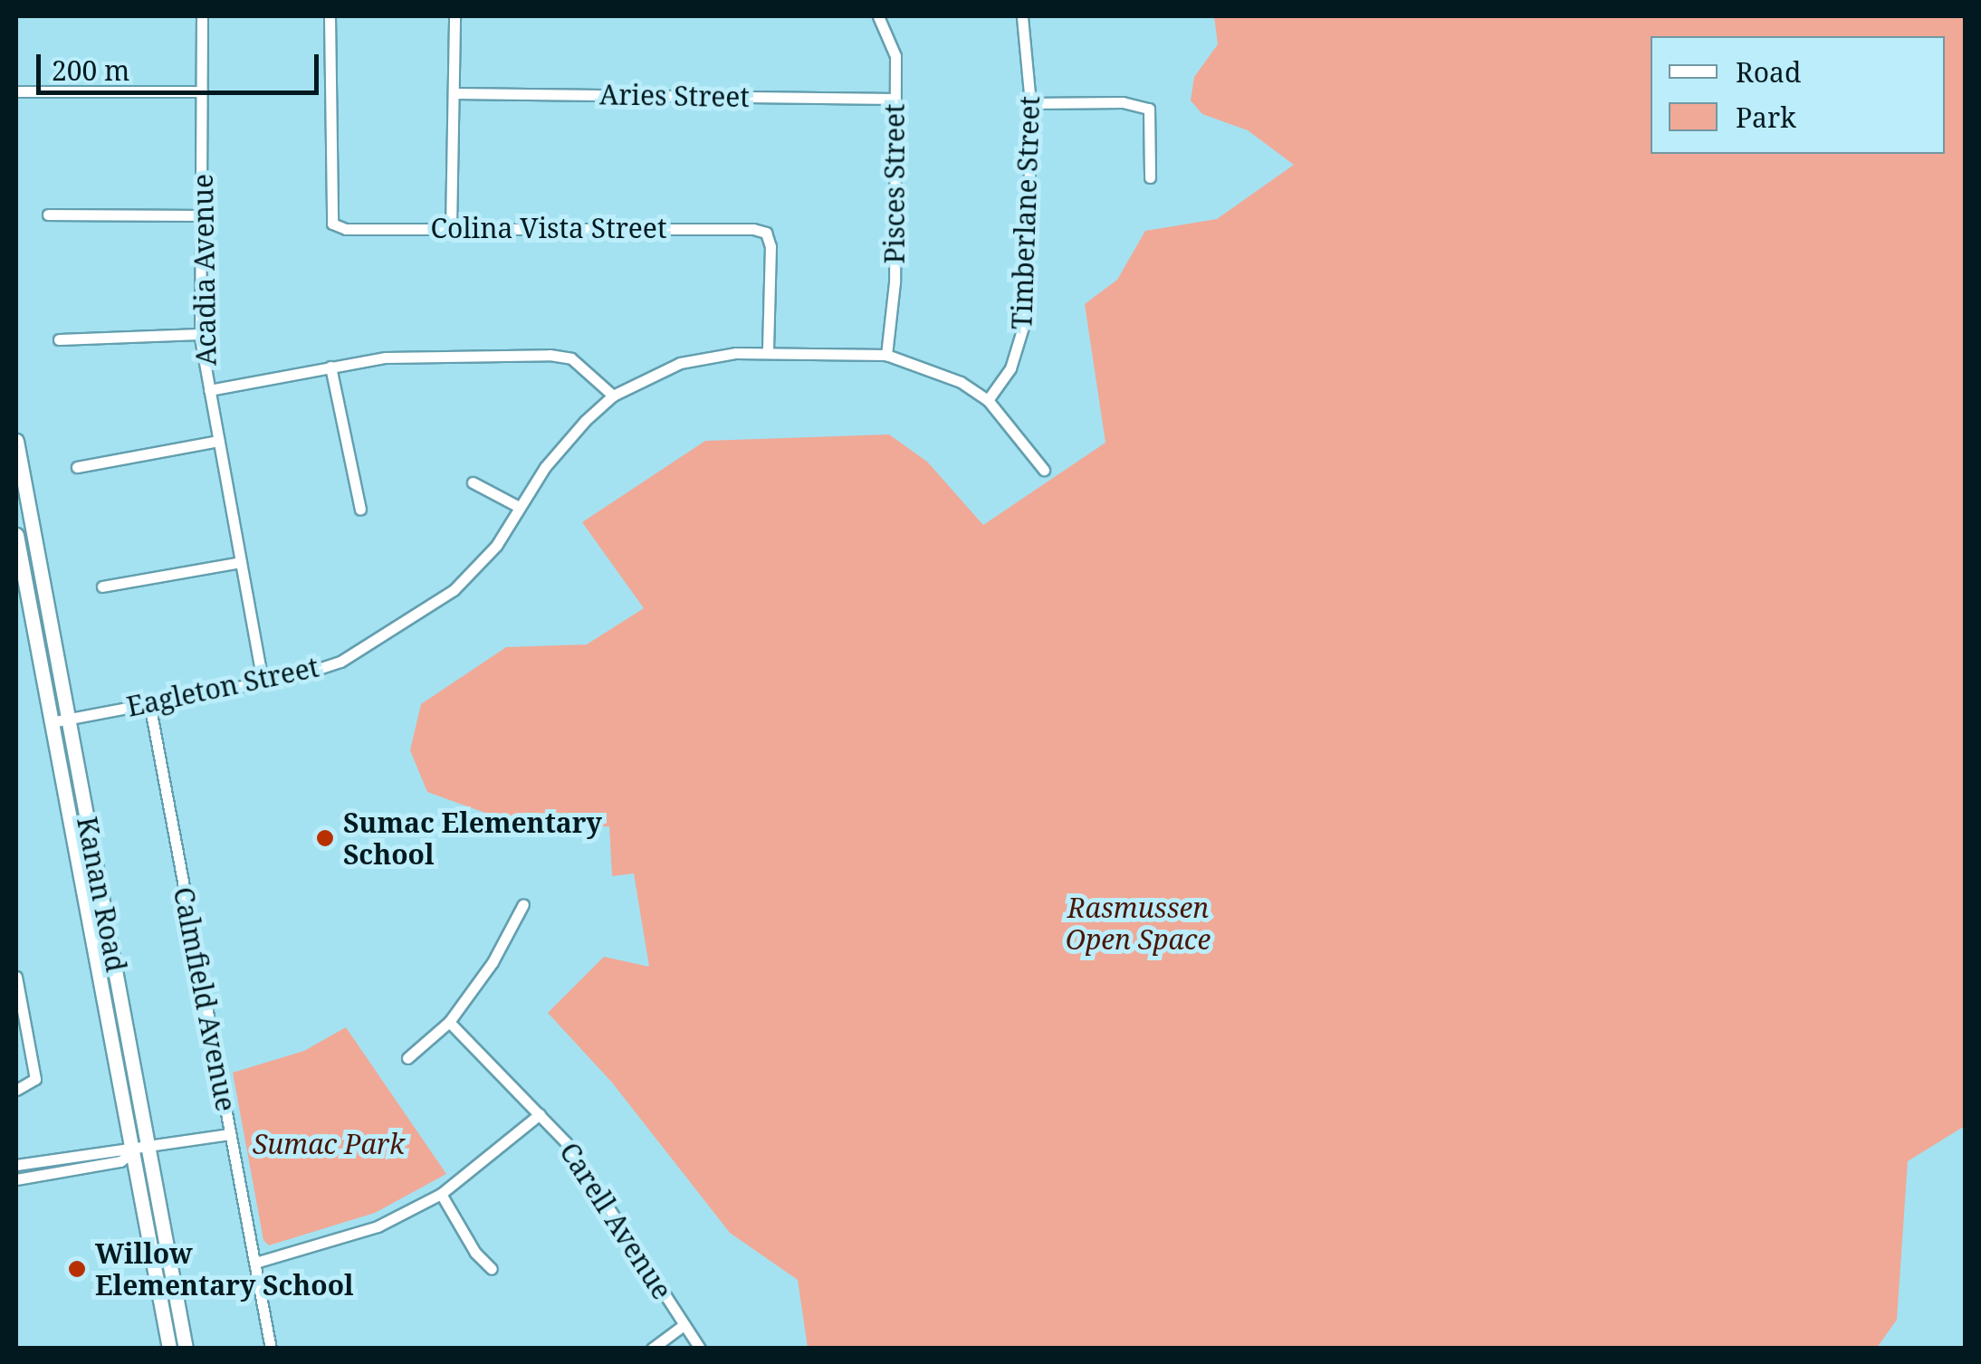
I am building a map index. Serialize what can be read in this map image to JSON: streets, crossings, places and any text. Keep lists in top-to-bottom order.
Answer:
{
  "streets": {
    "main road": ["Kanan Road"],
    "street": [
      "Aries Street",
      "Pisces Street",
      "Timberlane Street",
      "Colina Vista Street",
      "Acadia Avenue",
      "Eagleton Street",
      "Calmfield Avenue",
      "Carell Avenue"
    ]
  },
  "crossings": [
    ["Aries Street", "Pisces Street"],
    ["Pisces Street", "Eagleton Street"],
    ["Timberlane Street", "Eagleton Street"],
    ["Colina Vista Street", "Eagleton Street"],
    ["Acadia Avenue", "Eagleton Street"],
    ["Eagleton Street", "Kanan Road"],
    ["Eagleton Street", "Calmfield Avenue"]
  ],
  "parks": ["Rasmussen Open Space", "Sumac Park"],
  "places": ["Sumac Elementary School", "Willow Elementary School"],
  "legend": ["Road", "Park"],
  "scale_bar": "200 m"
}
